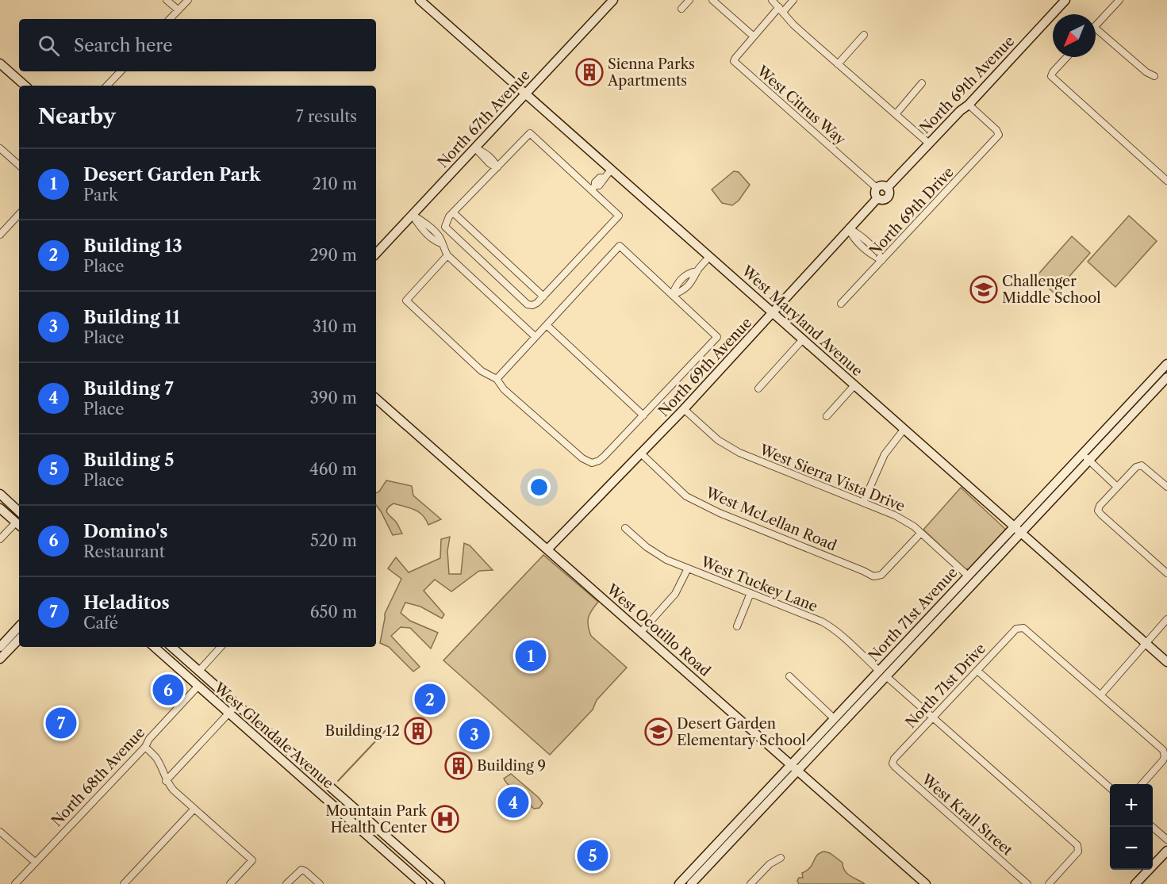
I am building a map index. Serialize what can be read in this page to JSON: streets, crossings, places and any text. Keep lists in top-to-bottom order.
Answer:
{
  "streets": {
    "street": [
      "North 69th Avenue",
      "West Citrus Way",
      "North 67th Avenue",
      "North 69th Drive",
      "West Maryland Avenue",
      "West Sierra Vista Drive",
      "West McLellan Road",
      "West Tuckey Lane",
      "North 71st Avenue",
      "West Ocotillo Road",
      "North 71st Drive",
      "West Glendale Avenue",
      "North 68th Avenue",
      "West Krall Street"
    ]
  },
  "crossings": [
    ["North 69th Avenue", "West Citrus Way"],
    ["North 69th Avenue", "North 69th Drive"],
    ["North 69th Avenue", "West Maryland Avenue"],
    ["North 69th Avenue", "West Sierra Vista Drive"],
    ["North 69th Avenue", "West McLellan Road"],
    ["North 69th Avenue", "West Ocotillo Road"],
    ["North 67th Avenue", "West Maryland Avenue"],
    ["West Maryland Avenue", "North 71st Avenue"],
    ["West Sierra Vista Drive", "West McLellan Road"],
    ["West Sierra Vista Drive", "North 71st Avenue"],
    ["West Tuckey Lane", "North 71st Avenue"],
    ["North 71st Avenue", "West Ocotillo Road"],
    ["North 71st Drive", "West Krall Street"],
    ["West Glendale Avenue", "North 68th Avenue"]
  ],
  "places": {
    "building": ["Sienna Parks Apartments", "Building 12", "Building 9"],
    "school or university": ["Challenger Middle School", "Desert Garden Elementary School"],
    "hospital": ["Mountain Park Health Center"]
  },
  "north": "bottom left",
  "page": {
    "search": "Search here",
    "heading": ["Nearby", "7 results"],
    "list": [
      {
        "mark": "1",
        "name": "Desert Garden Park",
        "note": "Park",
        "value": "210 m"
      },
      {
        "mark": "2",
        "name": "Building 13",
        "note": "Place",
        "value": "290 m"
      },
      {
        "mark": "3",
        "name": "Building 11",
        "note": "Place",
        "value": "310 m"
      },
      {
        "mark": "4",
        "name": "Building 7",
        "note": "Place",
        "value": "390 m"
      },
      {
        "mark": "5",
        "name": "Building 5",
        "note": "Place",
        "value": "460 m"
      },
      {
        "mark": "6",
        "name": "Domino's",
        "note": "Restaurant",
        "value": "520 m"
      },
      {
        "mark": "7",
        "name": "Heladitos",
        "note": "Café",
        "value": "650 m"
      }
    ],
    "pins": [
      "1",
      "6",
      "2",
      "7",
      "3",
      "4",
      "5"
    ],
    "map_buttons": ["+", "−"]
  }
}
